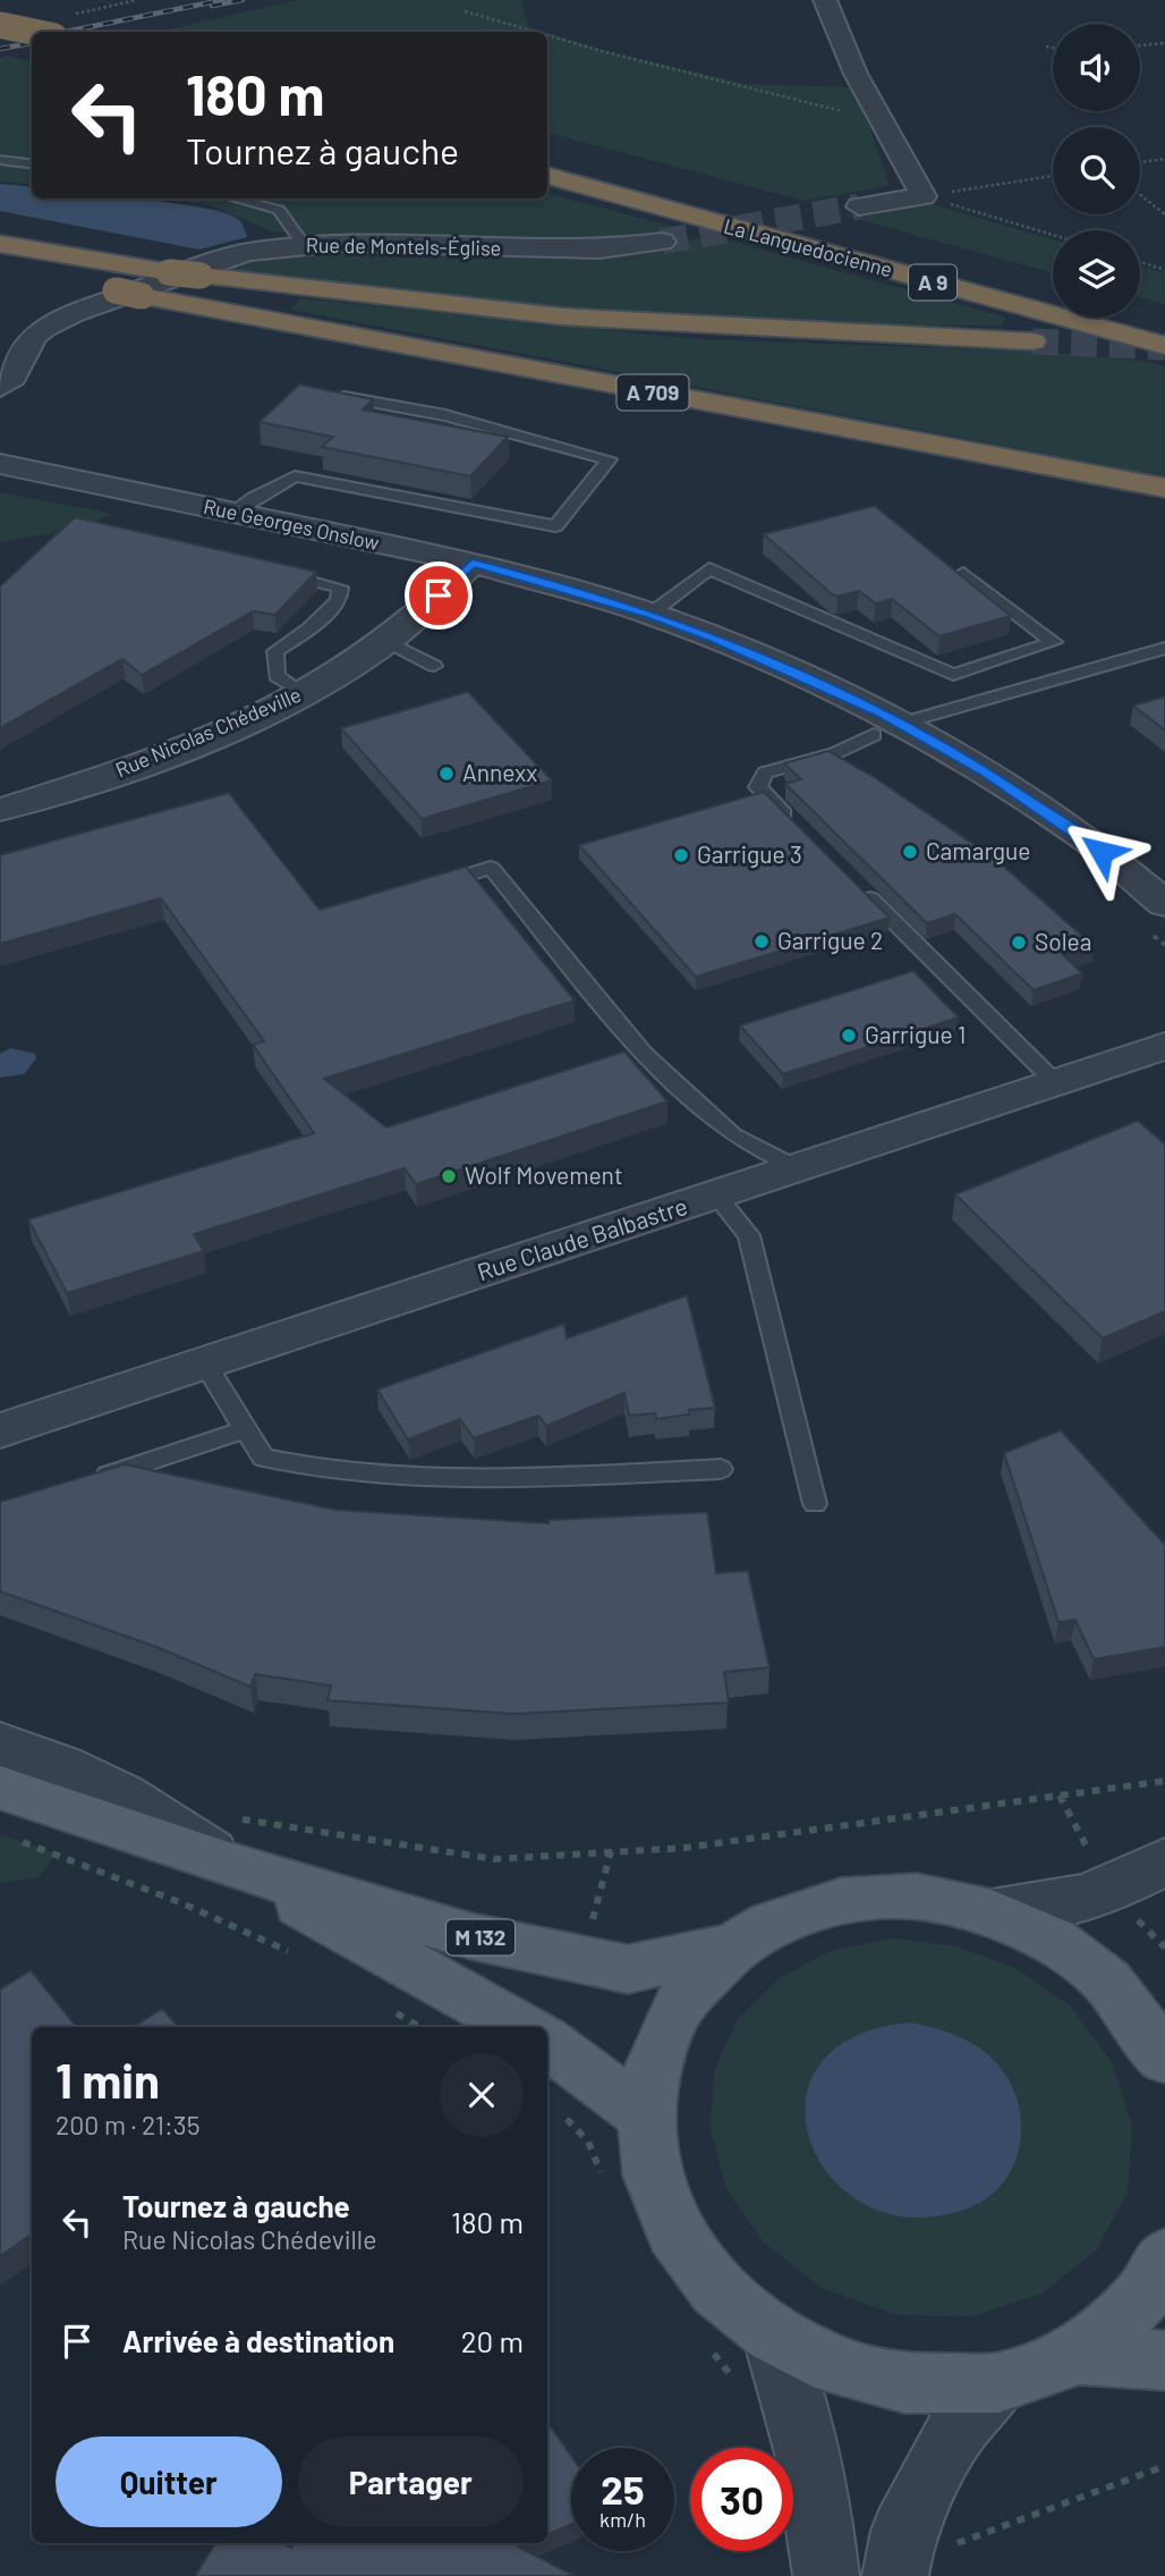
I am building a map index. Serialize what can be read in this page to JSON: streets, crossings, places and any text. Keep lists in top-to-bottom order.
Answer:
{
  "streets": {
    "highway": ["La Languedocienne", "A 9", "A 709"],
    "main road": ["M 132"],
    "street": [
      "Rue de Montels-Église",
      "Rue Georges Onslow",
      "Rue Nicolas Chédeville",
      "Rue Claude Balbastre"
    ]
  },
  "crossings": [
    ["Rue Georges Onslow", "Rue Nicolas Chédeville"]
  ],
  "places": [
    "Annexx",
    "Camargue",
    "Garrigue 3",
    "Garrigue 2",
    "Solea",
    "Garrigue 1",
    "Wolf Movement"
  ],
  "page": {
    "turn": ["180 m", "Tournez à gauche"],
    "heading": ["1 min", "200 m · 21:35"],
    "list": [
      {
        "name": "Tournez à gauche",
        "note": "Rue Nicolas Chédeville",
        "value": "180 m"
      },
      {
        "name": "Arrivée à destination",
        "value": "20 m"
      }
    ],
    "buttons": ["Quitter", "Partager"],
    "speed": "25 km/h",
    "limit": "30"
  }
}
